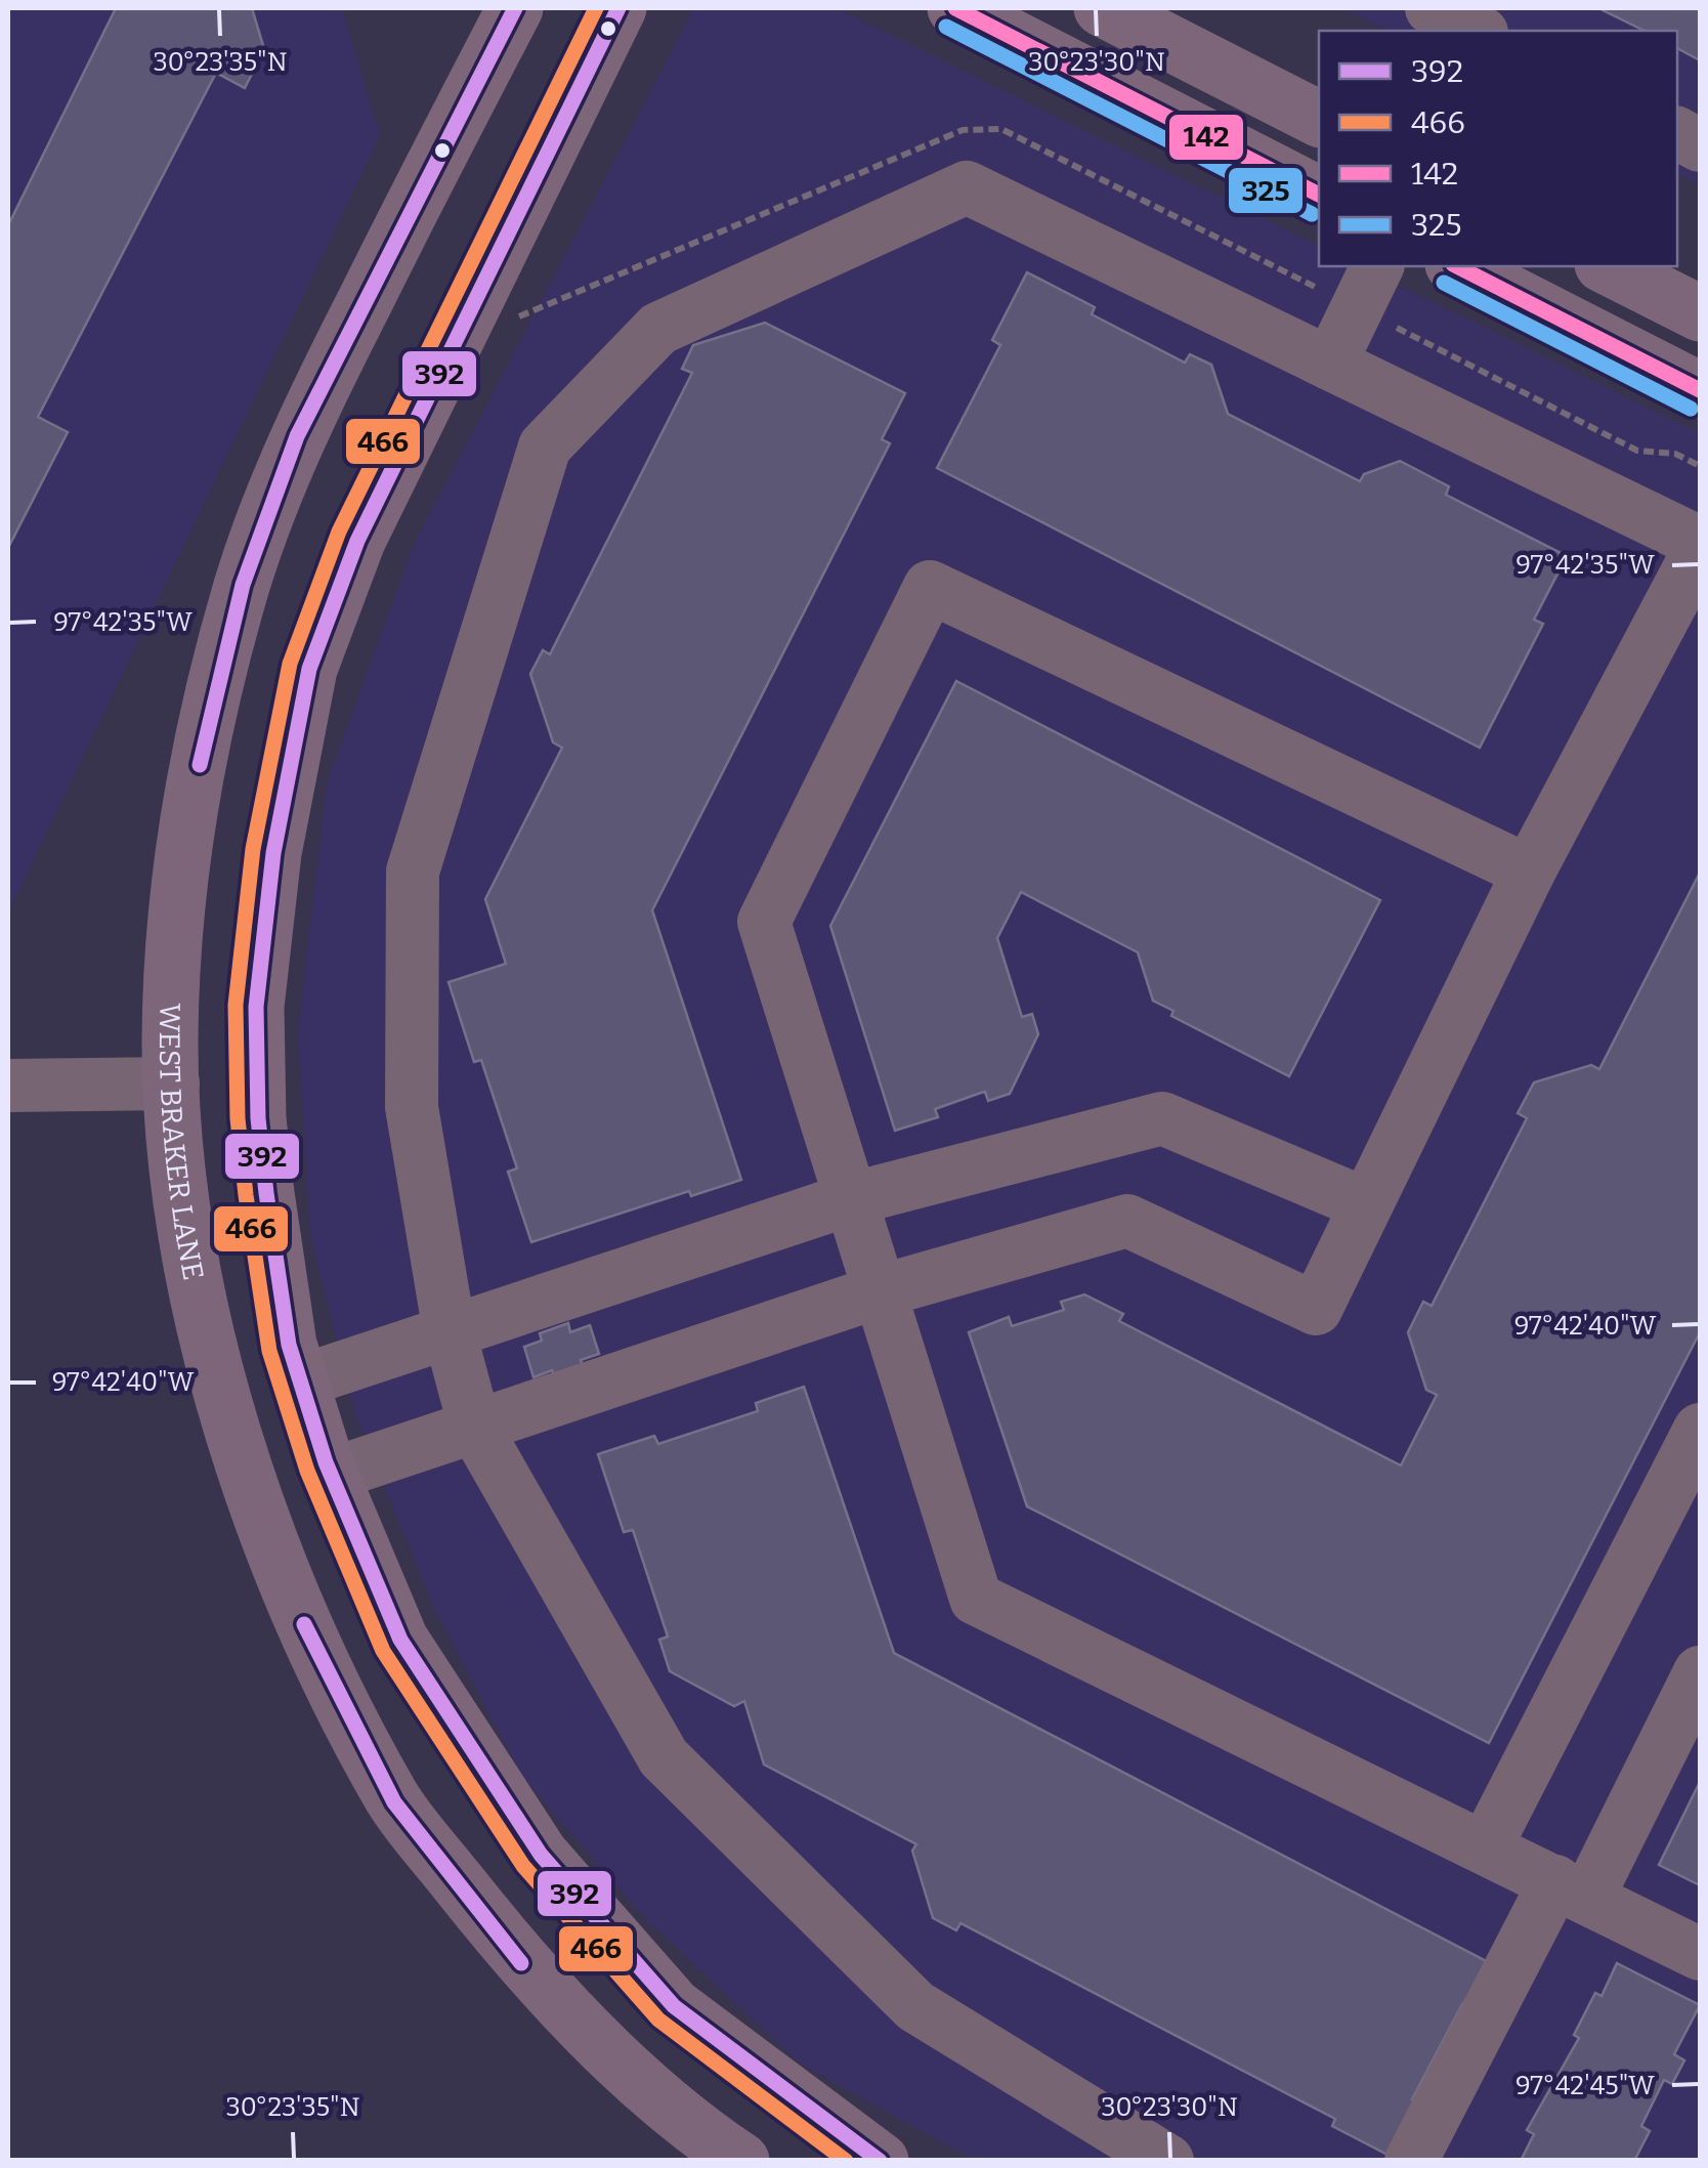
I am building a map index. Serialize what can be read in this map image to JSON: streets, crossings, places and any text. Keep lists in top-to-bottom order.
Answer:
{
  "streets": {
    "main road": ["WEST BRAKER LANE"]
  },
  "lines": [
    "transit line 392",
    "transit line 466",
    "transit line 142",
    "transit line 325"
  ],
  "legend": [
    "392",
    "466",
    "142",
    "325"
  ],
  "coordinates": [
    "30°23'35\"N",
    "30°23'30\"N",
    "97°42'35\"W",
    "97°42'40\"W",
    "97°42'45\"W"
  ]
}
